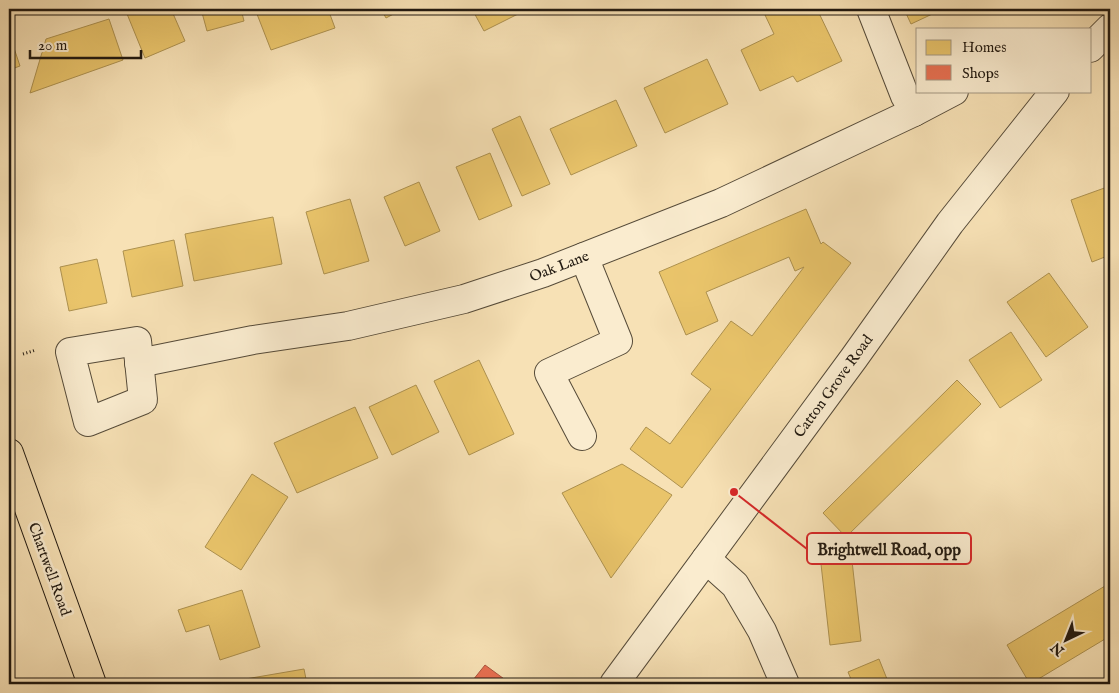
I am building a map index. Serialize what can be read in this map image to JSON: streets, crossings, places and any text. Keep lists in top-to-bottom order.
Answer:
{
  "streets": {
    "highway": ["Chartwell Road"],
    "street": ["Oak Lane", "Catton Grove Road"]
  },
  "places": ["Brightwell Road, opp"],
  "legend": ["Homes", "Shops"],
  "scale_bar": "20 m",
  "north": "bottom left"
}
